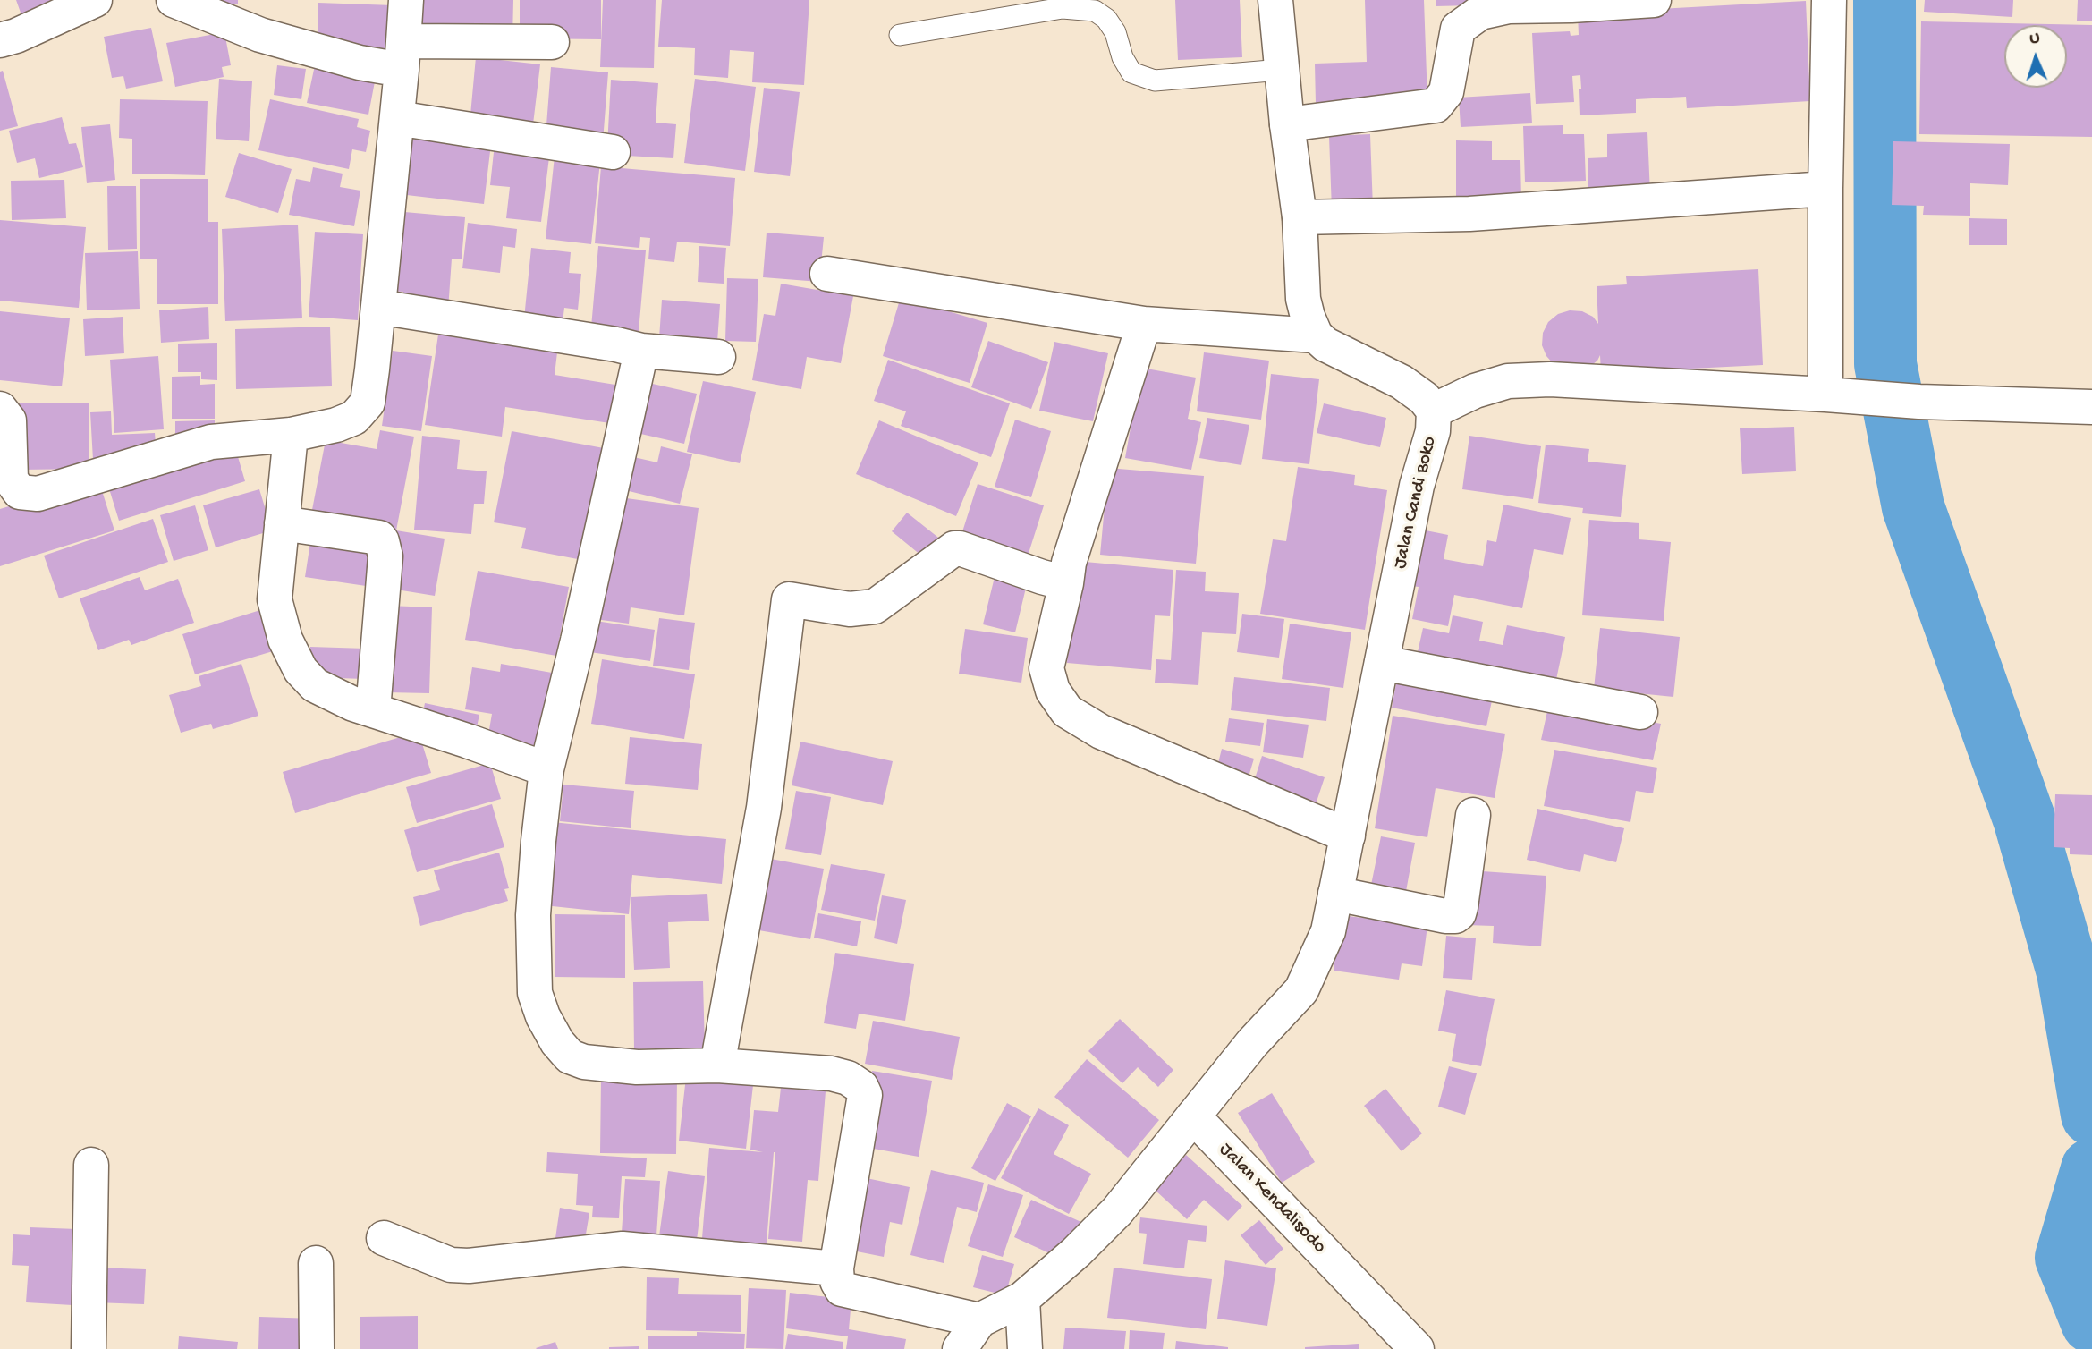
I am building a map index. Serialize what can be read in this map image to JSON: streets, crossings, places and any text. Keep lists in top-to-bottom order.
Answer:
{
  "streets": {
    "street": ["Jalan Candi Boko", "Jalan Kendalisodo"]
  },
  "crossings": [
    ["Jalan Candi Boko", "Jalan Kendalisodo"]
  ],
  "north": "top"
}
